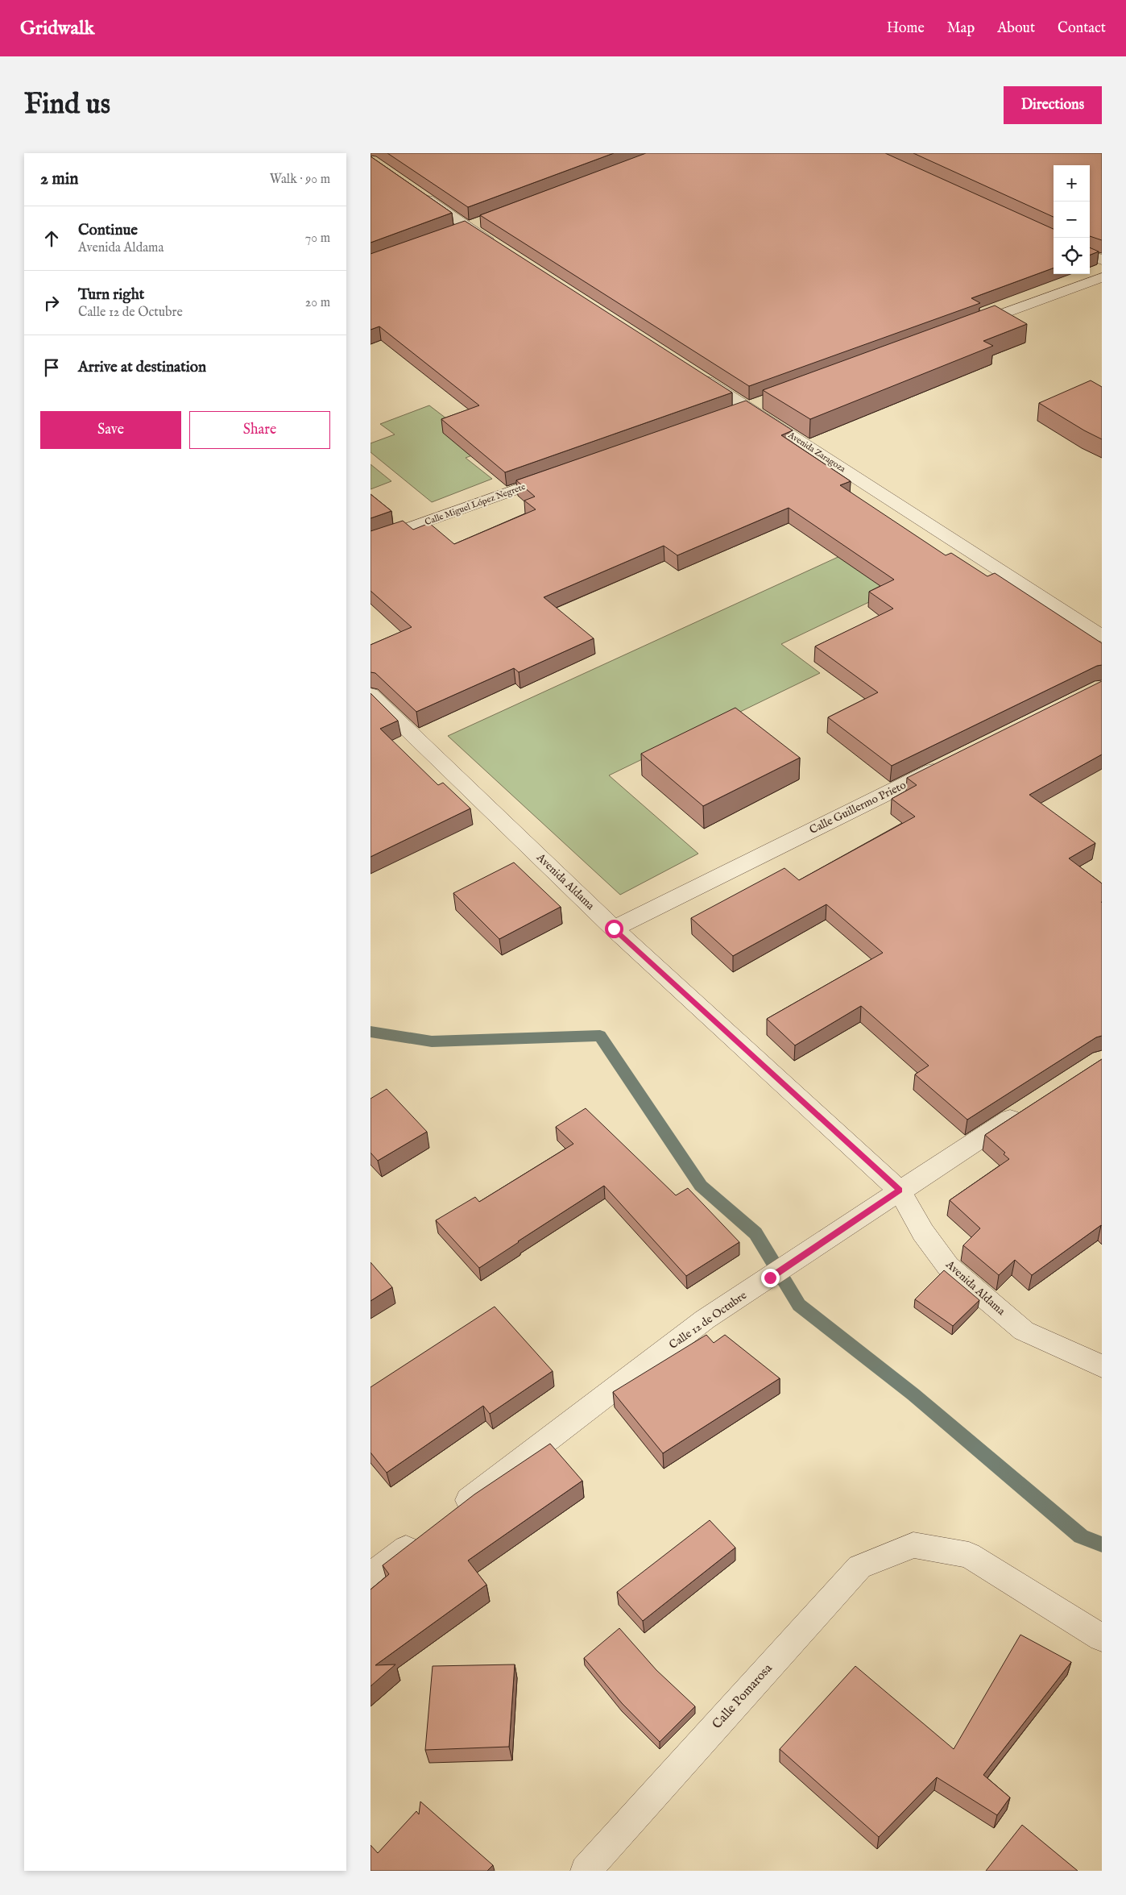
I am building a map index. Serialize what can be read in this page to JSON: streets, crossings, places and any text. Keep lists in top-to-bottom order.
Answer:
{
  "streets": {
    "street": [
      "Avenida Zaragoza",
      "Calle Miguel López Negrete",
      "Calle Guillermo Prieto",
      "Avenida Aldama",
      "Calle 12 de Octubre",
      "Calle Pomarosa"
    ]
  },
  "crossings": [
    ["Calle Guillermo Prieto", "Avenida Aldama"],
    ["Avenida Aldama", "Calle 12 de Octubre"]
  ],
  "page": {
    "header": "Gridwalk",
    "nav": [
      "Home",
      "Map",
      "About",
      "Contact"
    ],
    "buttons": [
      "Directions",
      ["Save", "Share"]
    ],
    "title": "Find us",
    "heading": ["2 min", "Walk · 90 m"],
    "map_buttons": ["+", "−"],
    "list": [
      ["Continue", "Avenida Aldama", "70 m"],
      ["Turn right", "Calle 12 de Octubre", "20 m"],
      "Arrive at destination"
    ]
  }
}
